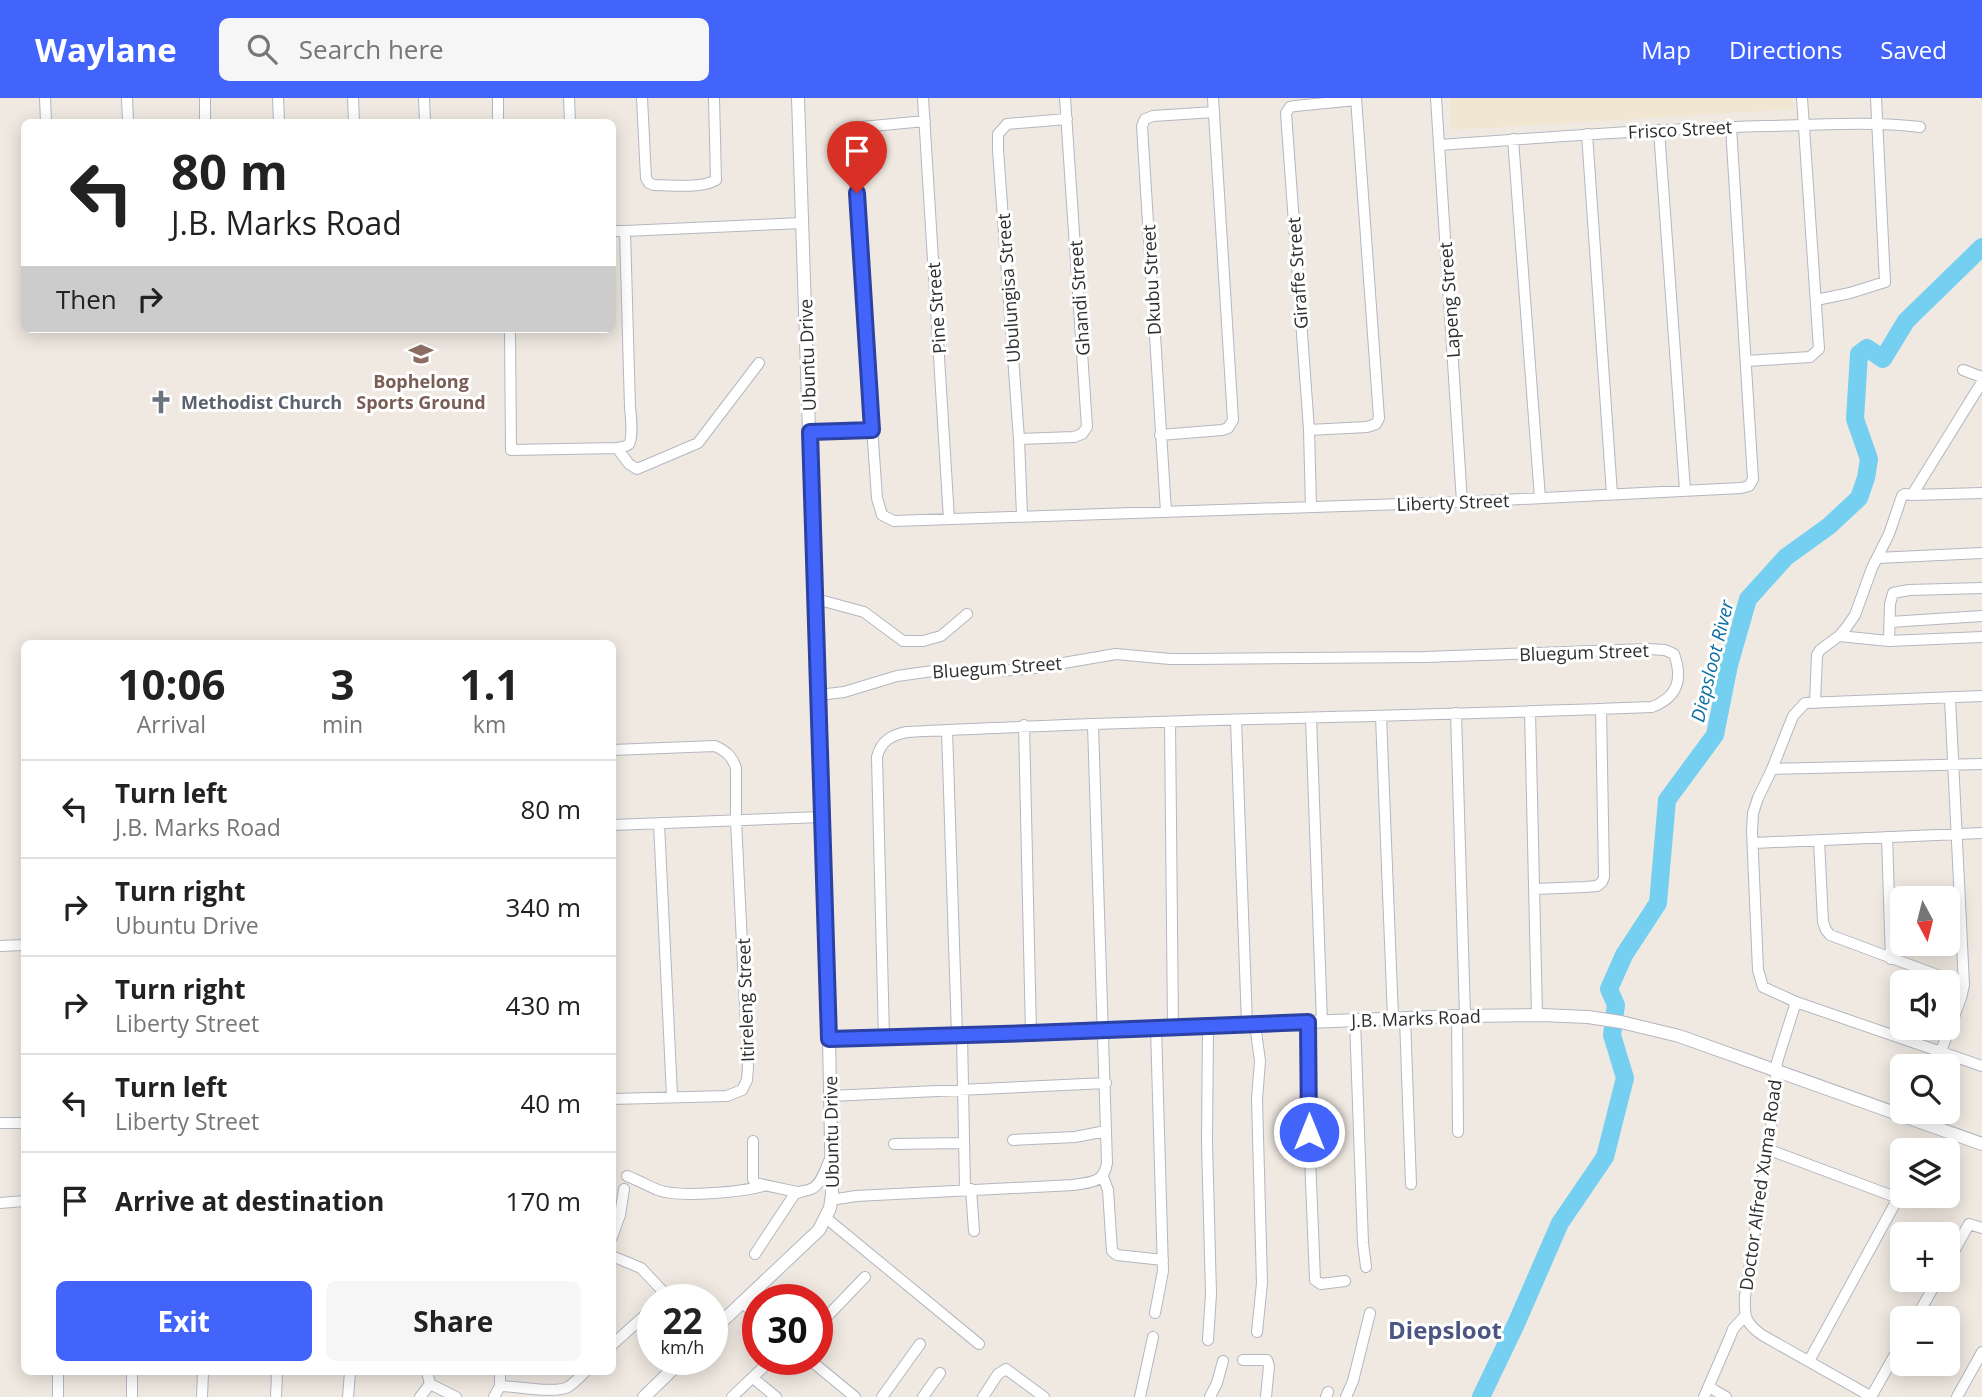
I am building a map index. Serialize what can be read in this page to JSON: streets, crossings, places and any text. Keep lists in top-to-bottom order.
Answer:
{
  "streets": {
    "street": [
      "Frisco Street",
      "Giraffe Street",
      "Dkubu Street",
      "Ubulungisa Street",
      "Ghandi Street",
      "Lapeng Street",
      "Pine Street",
      "Ubuntu Drive",
      "Liberty Street",
      "Bluegum Street",
      "Itireleng Street",
      "J.B. Marks Road",
      "Doctor Alfred Xuma Road"
    ]
  },
  "crossings": [
    ["Frisco Street", "Lapeng Street"],
    ["Frisco Street", "Liberty Street"],
    ["Giraffe Street", "Liberty Street"],
    ["Dkubu Street", "Liberty Street"],
    ["Ubulungisa Street", "Ghandi Street"],
    ["Ubulungisa Street", "Liberty Street"],
    ["Lapeng Street", "Liberty Street"],
    ["Pine Street", "Liberty Street"],
    ["Ubuntu Drive", "Bluegum Street"],
    ["Ubuntu Drive", "J.B. Marks Road"],
    ["Bluegum Street", "J.B. Marks Road"],
    ["J.B. Marks Road", "Doctor Alfred Xuma Road"]
  ],
  "districts": ["Diepsloot"],
  "water": ["Diepsloot River"],
  "places": {
    "school or university": ["Bophelong Sports Ground"],
    "church": ["Methodist Church"]
  },
  "north": "bottom",
  "page": {
    "header": "Waylane",
    "search": "Search here",
    "nav": ["Map", "Directions", "Saved"],
    "turn": ["80 m", "J.B. Marks Road"],
    "then": "Then",
    "eta": [
      "10:06",
      "Arrival",
      "3",
      "min",
      "1.1",
      "km"
    ],
    "list": [
      {
        "name": "Turn left",
        "note": "J.B. Marks Road",
        "value": "80 m"
      },
      {
        "name": "Turn right",
        "note": "Ubuntu Drive",
        "value": "340 m"
      },
      {
        "name": "Turn right",
        "note": "Liberty Street",
        "value": "430 m"
      },
      {
        "name": "Turn left",
        "note": "Liberty Street",
        "value": "40 m"
      },
      {
        "name": "Arrive at destination",
        "value": "170 m"
      }
    ],
    "map_buttons": ["+", "−"],
    "buttons": ["Exit", "Share"],
    "speed": "22 km/h",
    "limit": "30"
  }
}
